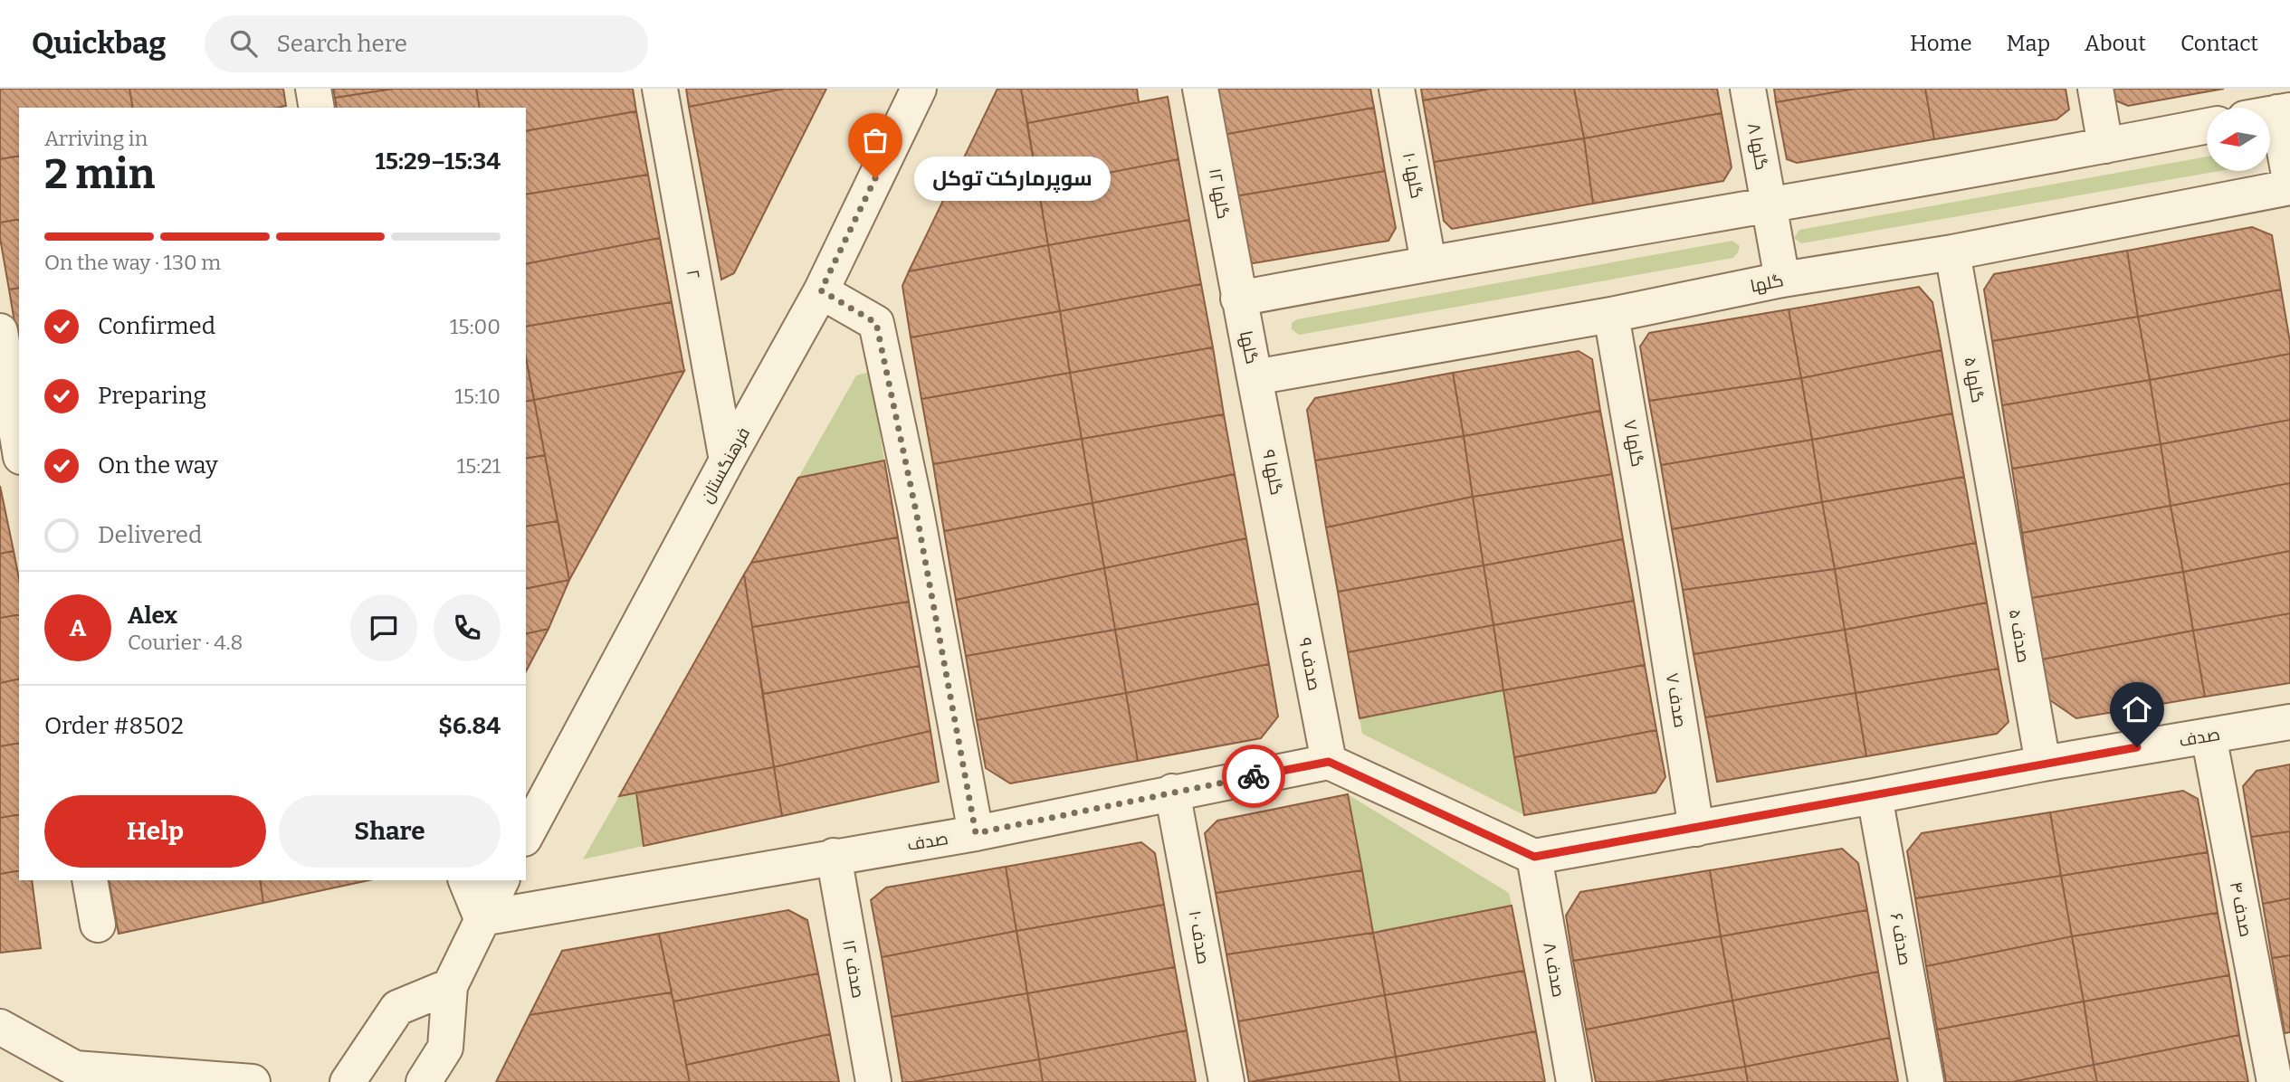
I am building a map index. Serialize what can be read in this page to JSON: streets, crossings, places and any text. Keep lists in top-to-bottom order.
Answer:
{
  "streets": {
    "street": [
      "گلها ۸",
      "گلها ۱۰",
      "گلها ۱۲",
      "۲",
      "گلها",
      "گلها ۵",
      "گلها ۷",
      "فرهنگستان",
      "گلها ۹",
      "صدف ۵",
      "صدف ۹",
      "صدف ۷",
      "صدف",
      "صدف ۴",
      "صدف ۱۰",
      "صدف ۶",
      "صدف ۱۲",
      "صدف ۸"
    ]
  },
  "crossings": [
    ["گلها ۸", "گلها"],
    ["گلها ۱۲", "گلها"],
    ["۲", "فرهنگستان"],
    ["گلها", "گلها ۵"],
    ["گلها", "گلها ۷"],
    ["گلها", "گلها ۹"],
    ["گلها ۵", "صدف ۵"],
    ["گلها ۷", "صدف ۷"],
    ["گلها ۹", "صدف ۹"],
    ["صدف ۵", "صدف"],
    ["صدف ۹", "صدف"],
    ["صدف ۷", "صدف"],
    ["صدف", "صدف ۴"],
    ["صدف", "صدف ۱۰"],
    ["صدف", "صدف ۶"],
    ["صدف", "صدف ۱۲"],
    ["صدف", "صدف ۸"]
  ],
  "places": ["سوپرمارکت توکل"],
  "north": "left",
  "page": {
    "header": "Quickbag",
    "search": "Search here",
    "nav": [
      "Home",
      "Map",
      "About",
      "Contact"
    ],
    "heading": ["2 min", "Arriving in", "15:29–15:34"],
    "panel": [
      "Alex",
      "Courier · 4.8",
      "Order #8502",
      "$6.84"
    ],
    "bubble": "سوپرمارکت توکل",
    "bar": "On the way · 130 m",
    "list": [
      ["Confirmed", "15:00"],
      ["Preparing", "15:10"],
      ["On the way", "15:21"],
      "Delivered"
    ],
    "round": "A",
    "buttons": ["Help", "Share"]
  }
}
